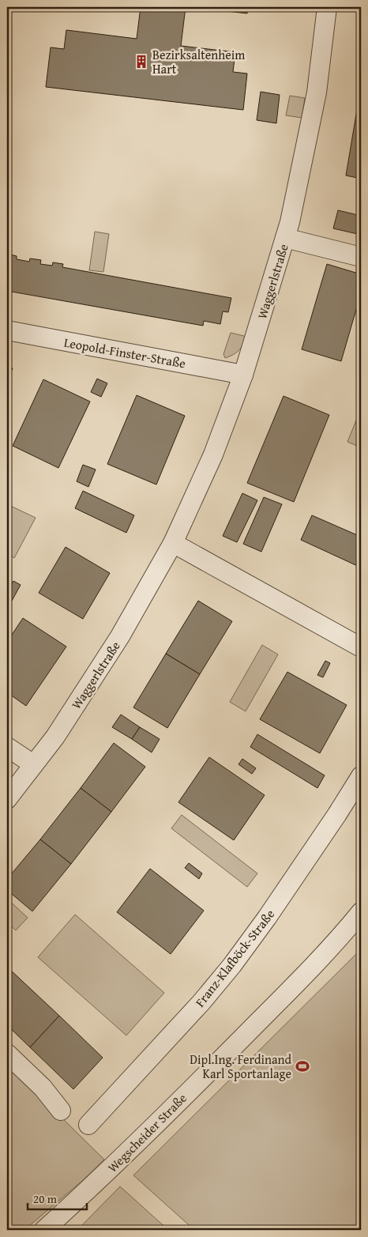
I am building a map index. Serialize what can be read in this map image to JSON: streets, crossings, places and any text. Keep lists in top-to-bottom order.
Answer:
{
  "streets": {
    "street": [
      "Waggerlstraße",
      "Leopold-Finster-Straße",
      "Franz-Klafböck-Straße",
      "Wegscheider Straße"
    ]
  },
  "crossings": [
    ["Waggerlstraße", "Leopold-Finster-Straße"]
  ],
  "places": {
    "building": ["Bezirksaltenheim Hart"],
    "sports": ["Dipl.Ing. Ferdinand Karl Sportanlage"]
  },
  "scale_bar": "20 m"
}
